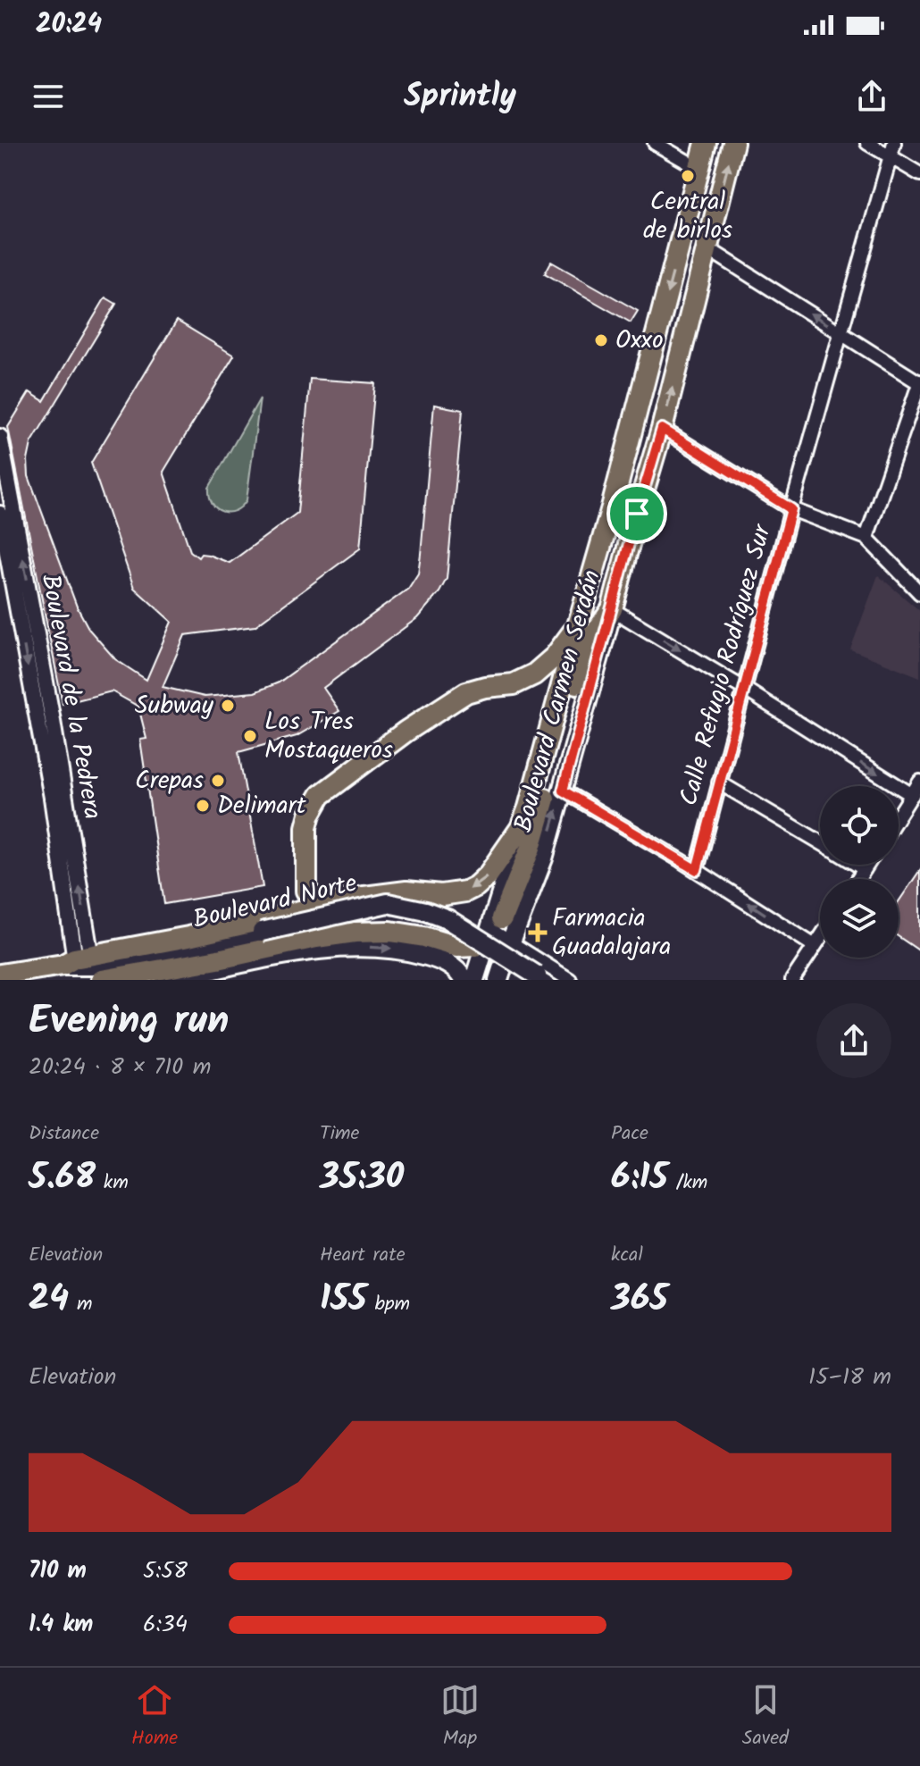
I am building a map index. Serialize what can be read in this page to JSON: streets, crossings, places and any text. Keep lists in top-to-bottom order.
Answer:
{
  "streets": {
    "main road": ["Boulevard Carmen Serdán", "Boulevard Norte"],
    "street": ["Calle Refugio Rodríguez Sur", "Boulevard de la Pedrera"]
  },
  "crossings": [
    ["Boulevard de la Pedrera", "Boulevard Norte"],
    ["Boulevard Carmen Serdán", "Boulevard Norte"]
  ],
  "places": {
    "other": [
      "Central de birlos",
      "Oxxo",
      "Subway",
      "Los Tres Mostaqueros",
      "Crepas",
      "Delimart"
    ],
    "health": ["Farmacia Guadalajara"]
  },
  "page": {
    "status": "20:24",
    "header": "Sprintly",
    "heading": ["Evening run", "20:24 · 8 × 710 m"],
    "stats": [
      ["Distance", "5.68 km"],
      ["Time", "35:30"],
      ["Pace", "6:15 /km"],
      ["Elevation", "24 m"],
      ["Heart rate", "155 bpm"],
      ["kcal", "365"]
    ],
    "chart": ["Elevation", "15–18 m"],
    "list": [
      {
        "name": "710 m",
        "note": "5:58"
      },
      {
        "name": "1.4 km",
        "note": "6:34"
      }
    ],
    "tabs": ["Home", "Map", "Saved"]
  }
}
